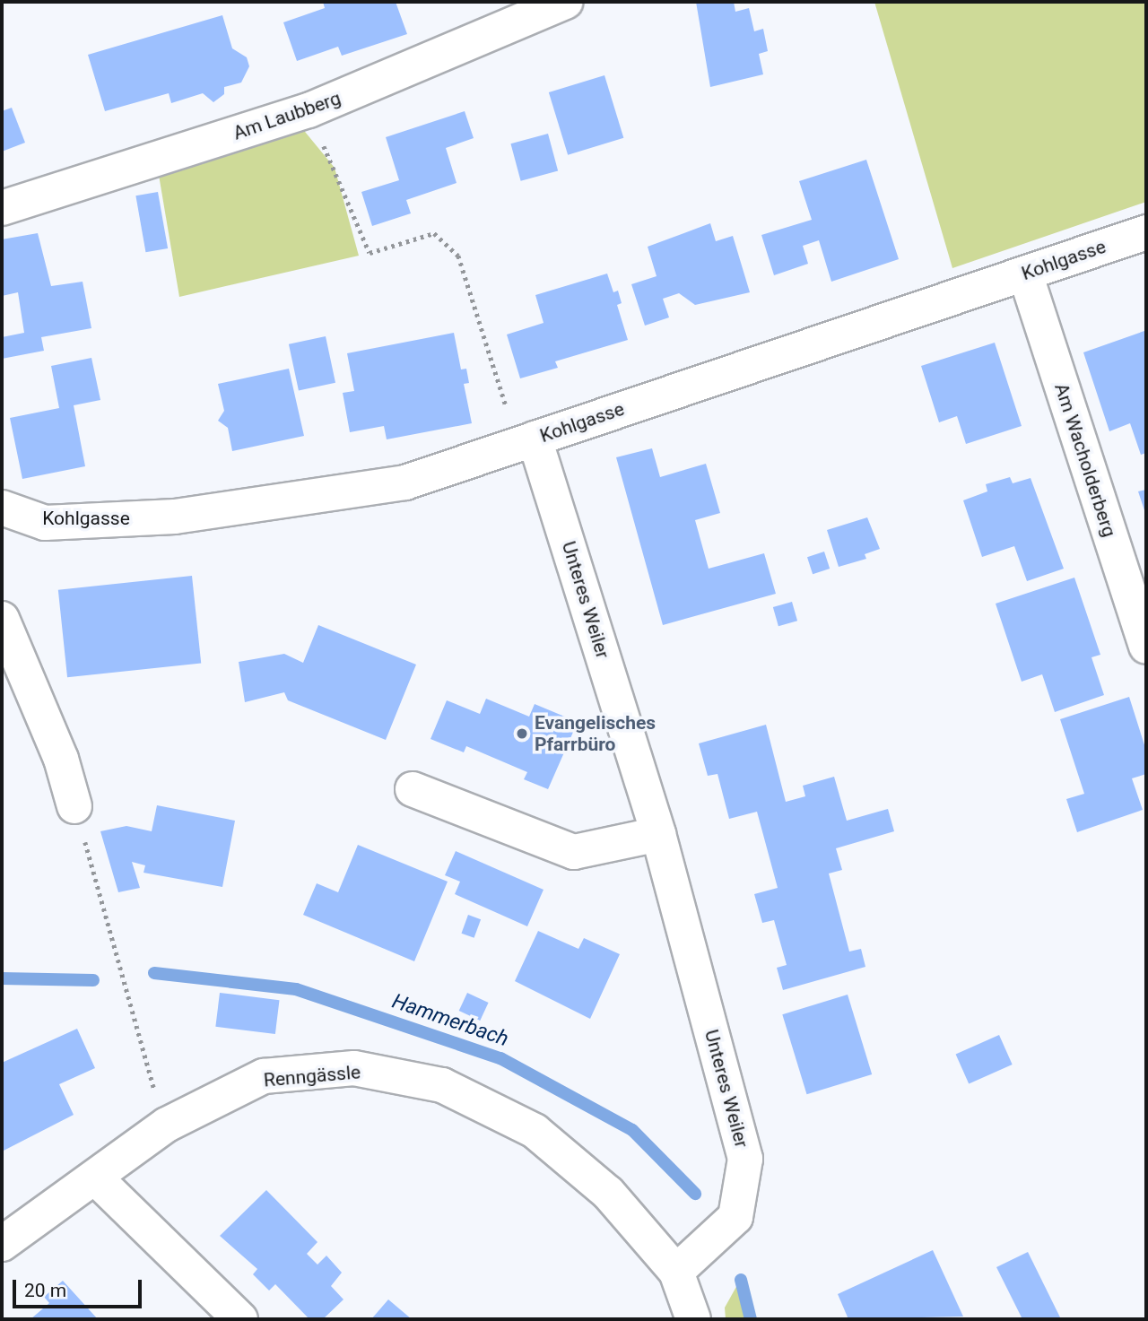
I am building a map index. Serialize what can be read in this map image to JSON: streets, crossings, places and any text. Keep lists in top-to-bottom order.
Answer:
{
  "streets": {
    "street": [
      "Am Laubberg",
      "Kohlgasse",
      "Am Wacholderberg",
      "Unteres Weiler",
      "Renngässle"
    ]
  },
  "crossings": [
    ["Kohlgasse", "Am Wacholderberg"],
    ["Kohlgasse", "Unteres Weiler"],
    ["Unteres Weiler", "Renngässle"]
  ],
  "water": ["Hammerbach"],
  "places": ["Evangelisches Pfarrbüro"],
  "scale_bar": "20 m"
}
